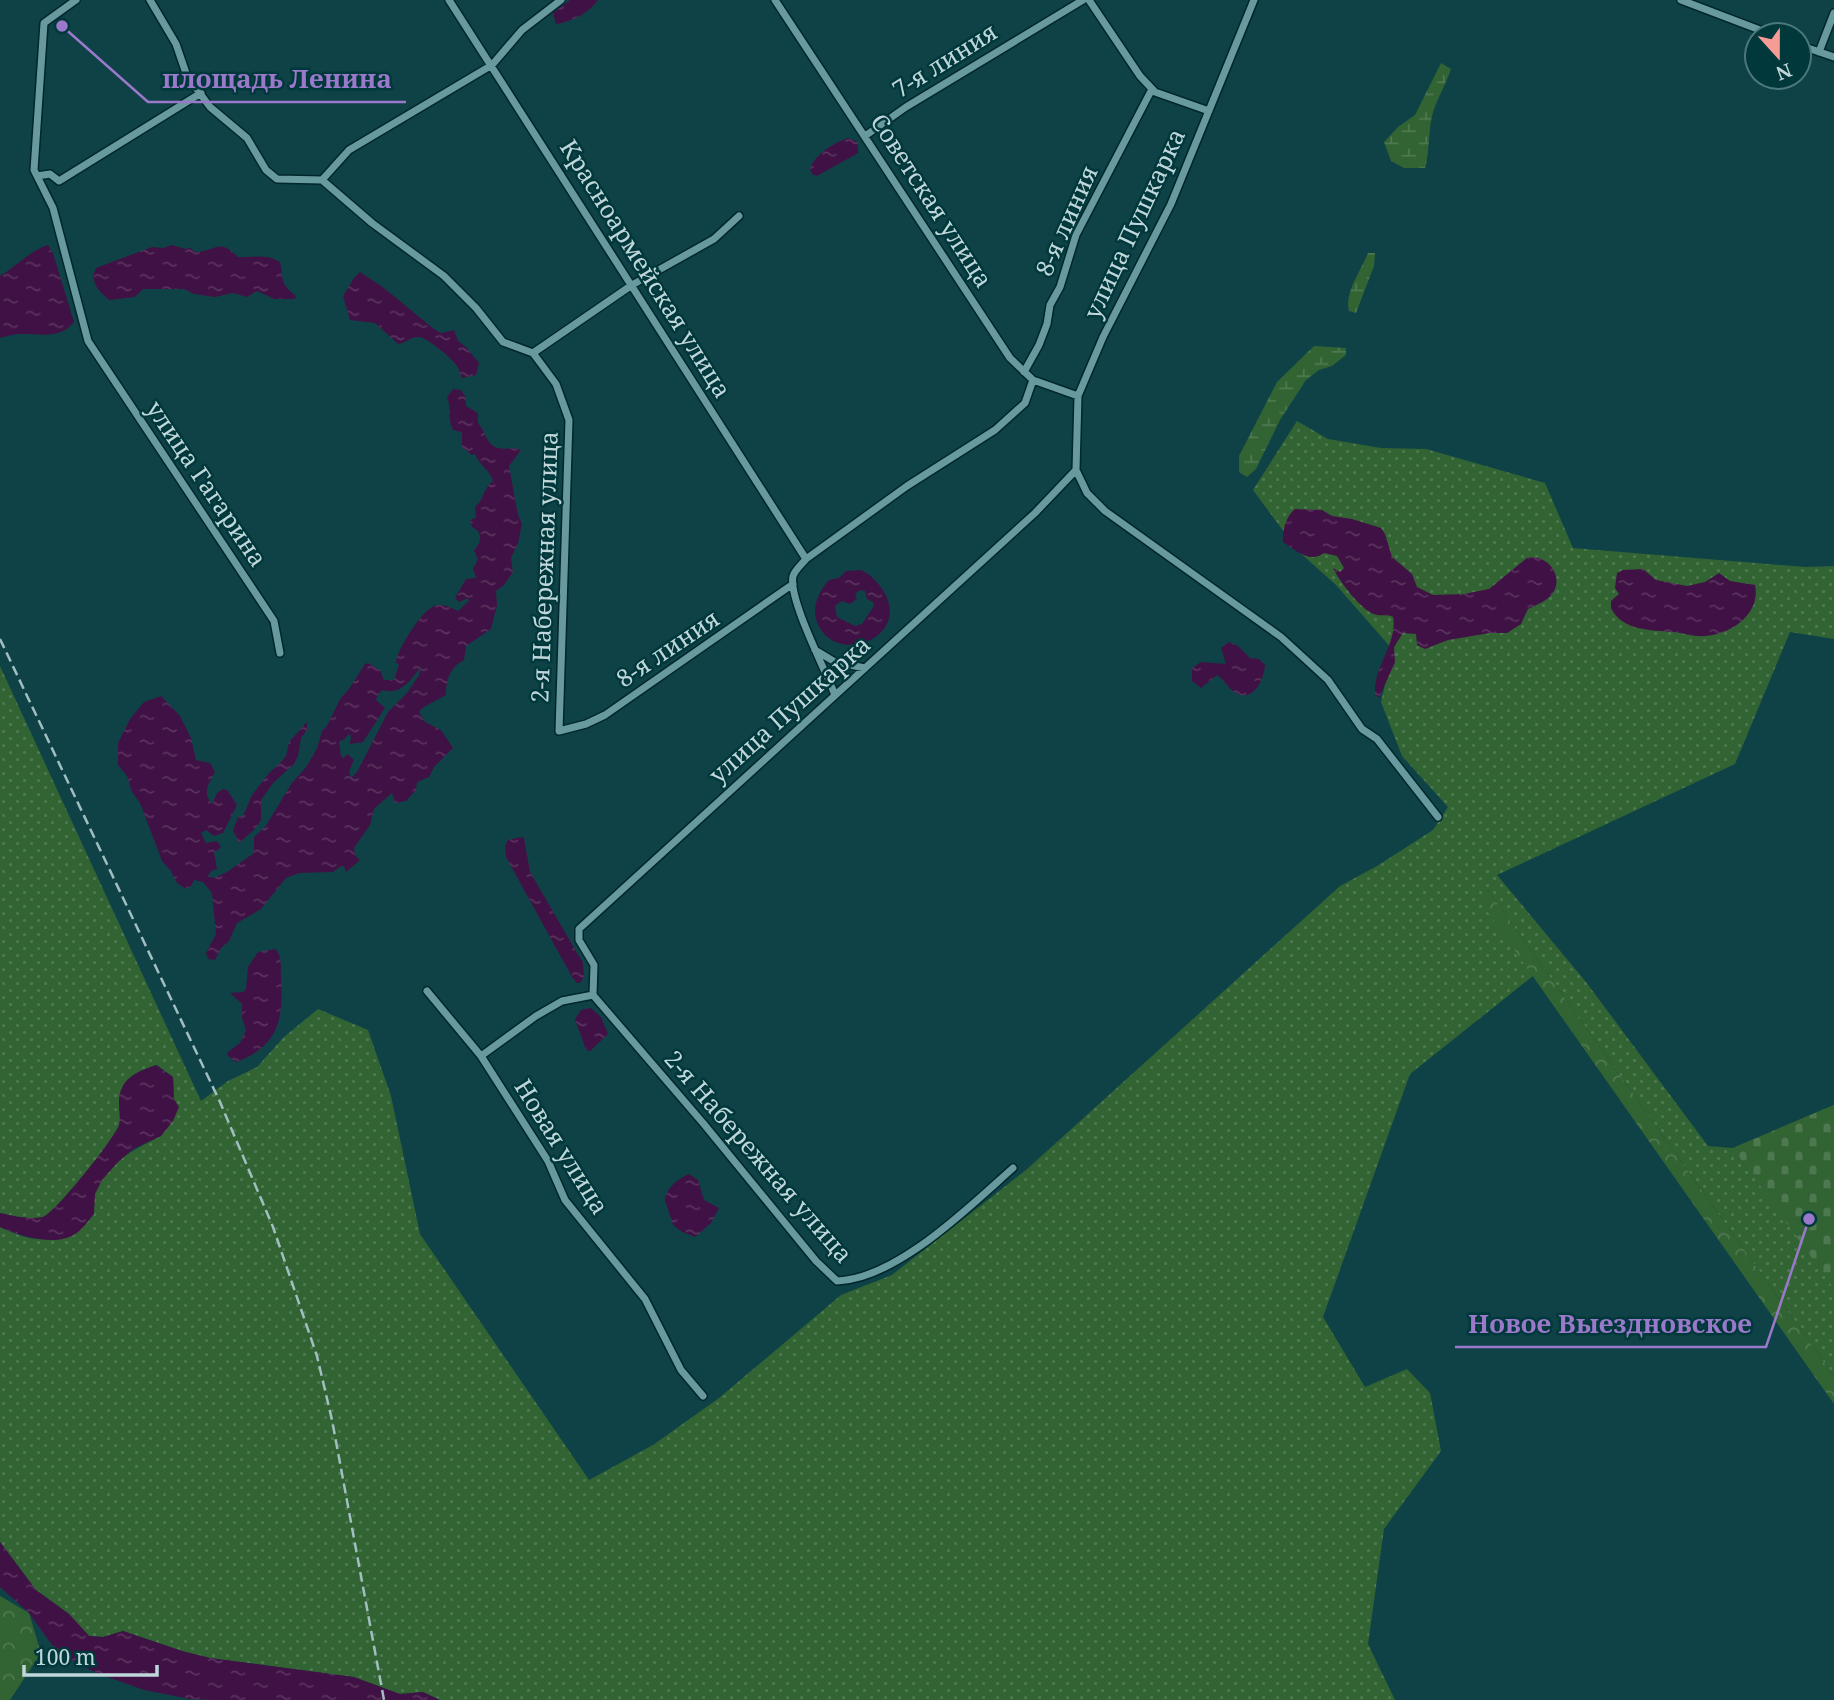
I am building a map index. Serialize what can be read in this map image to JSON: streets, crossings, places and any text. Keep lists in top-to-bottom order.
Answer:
{
  "streets": {
    "street": [
      "7-я линия",
      "Советская улица",
      "8-я линия",
      "улица Пушкарка",
      "Красноармейская улица",
      "улица Гагарина",
      "2-я Набережная улица",
      "Новая улица"
    ]
  },
  "crossings": [
    ["7-я линия", "Советская улица"],
    ["Советская улица", "8-я линия"],
    ["Советская улица", "улица Пушкарка"],
    ["8-я линия", "2-я Набережная улица"],
    ["улица Пушкарка", "2-я Набережная улица"]
  ],
  "places": ["площадь Ленина", "Новое Выездновское"],
  "scale_bar": "100 m",
  "north": "bottom"
}
